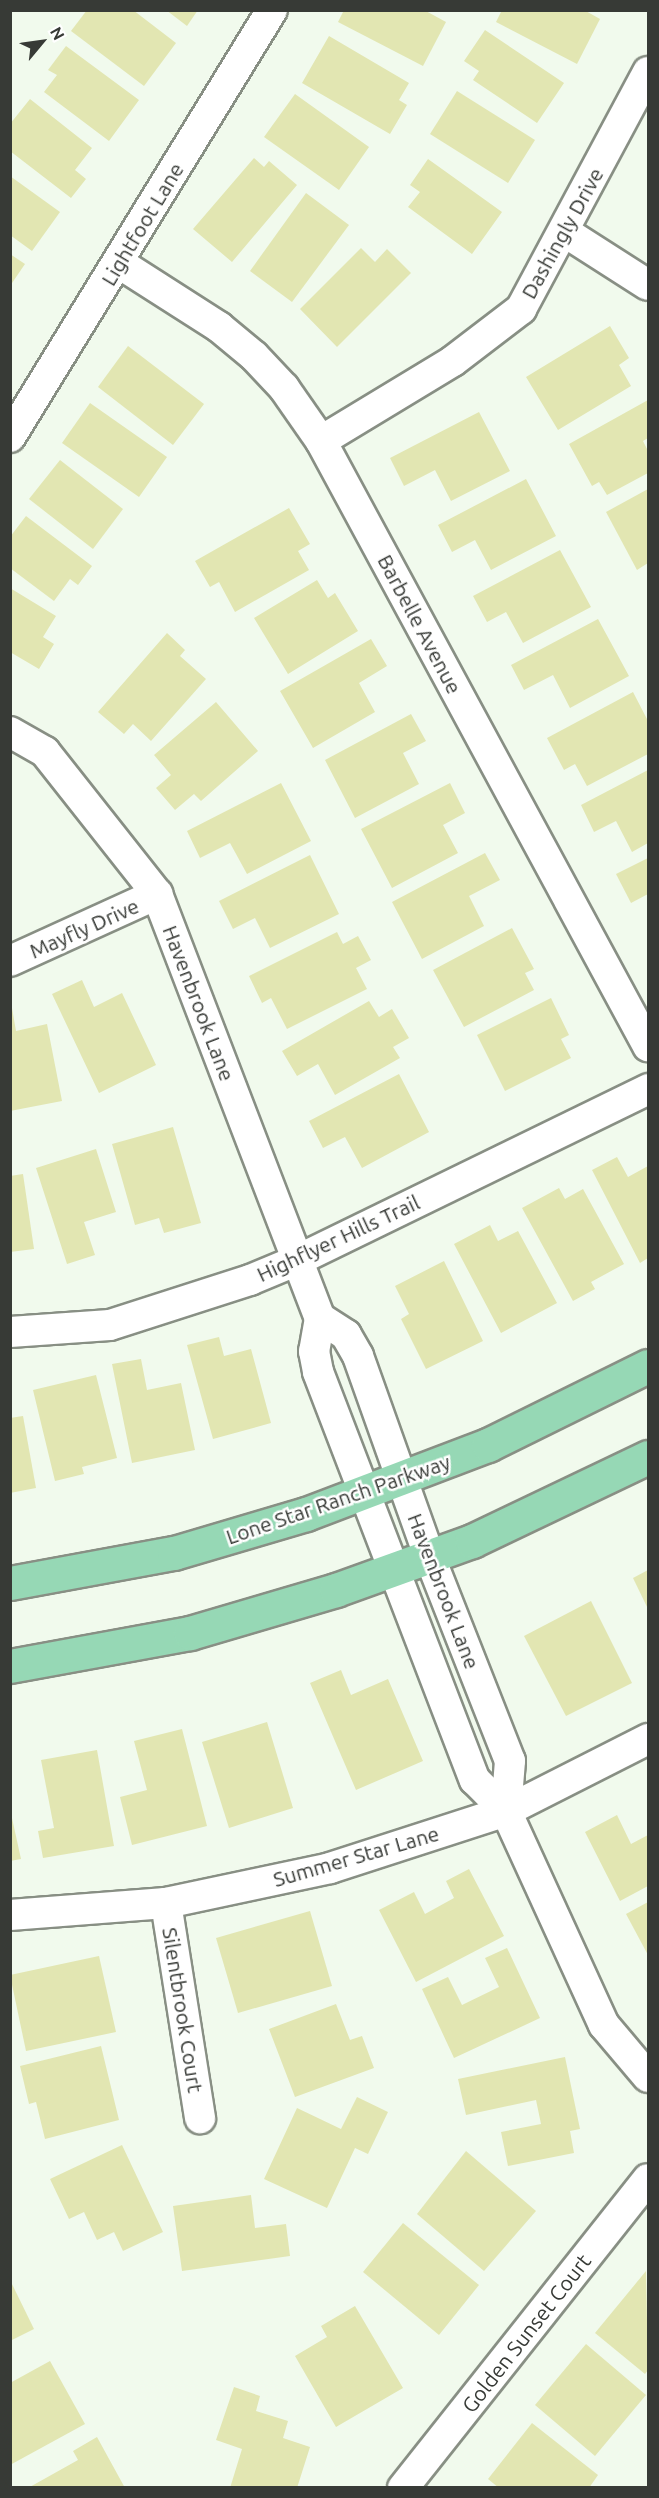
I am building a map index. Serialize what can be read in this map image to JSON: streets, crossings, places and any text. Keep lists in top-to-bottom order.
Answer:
{
  "streets": {
    "main road": ["Lone Star Ranch Parkway"],
    "street": [
      "Lightfoot Lane",
      "Dashingly Drive",
      "Barbelle Avenue",
      "Mayfly Drive",
      "Havenbrook Lane",
      "Highflyer Hills Trail",
      "Summer Star Lane",
      "Silentbrook Court",
      "Golden Sunset Court"
    ]
  },
  "crossings": [
    ["Lightfoot Lane", "Barbelle Avenue"],
    ["Dashingly Drive", "Barbelle Avenue"],
    ["Mayfly Drive", "Havenbrook Lane"],
    ["Havenbrook Lane", "Highflyer Hills Trail"],
    ["Havenbrook Lane", "Lone Star Ranch Parkway"],
    ["Havenbrook Lane", "Summer Star Lane"],
    ["Summer Star Lane", "Silentbrook Court"]
  ],
  "north": "top right"
}
